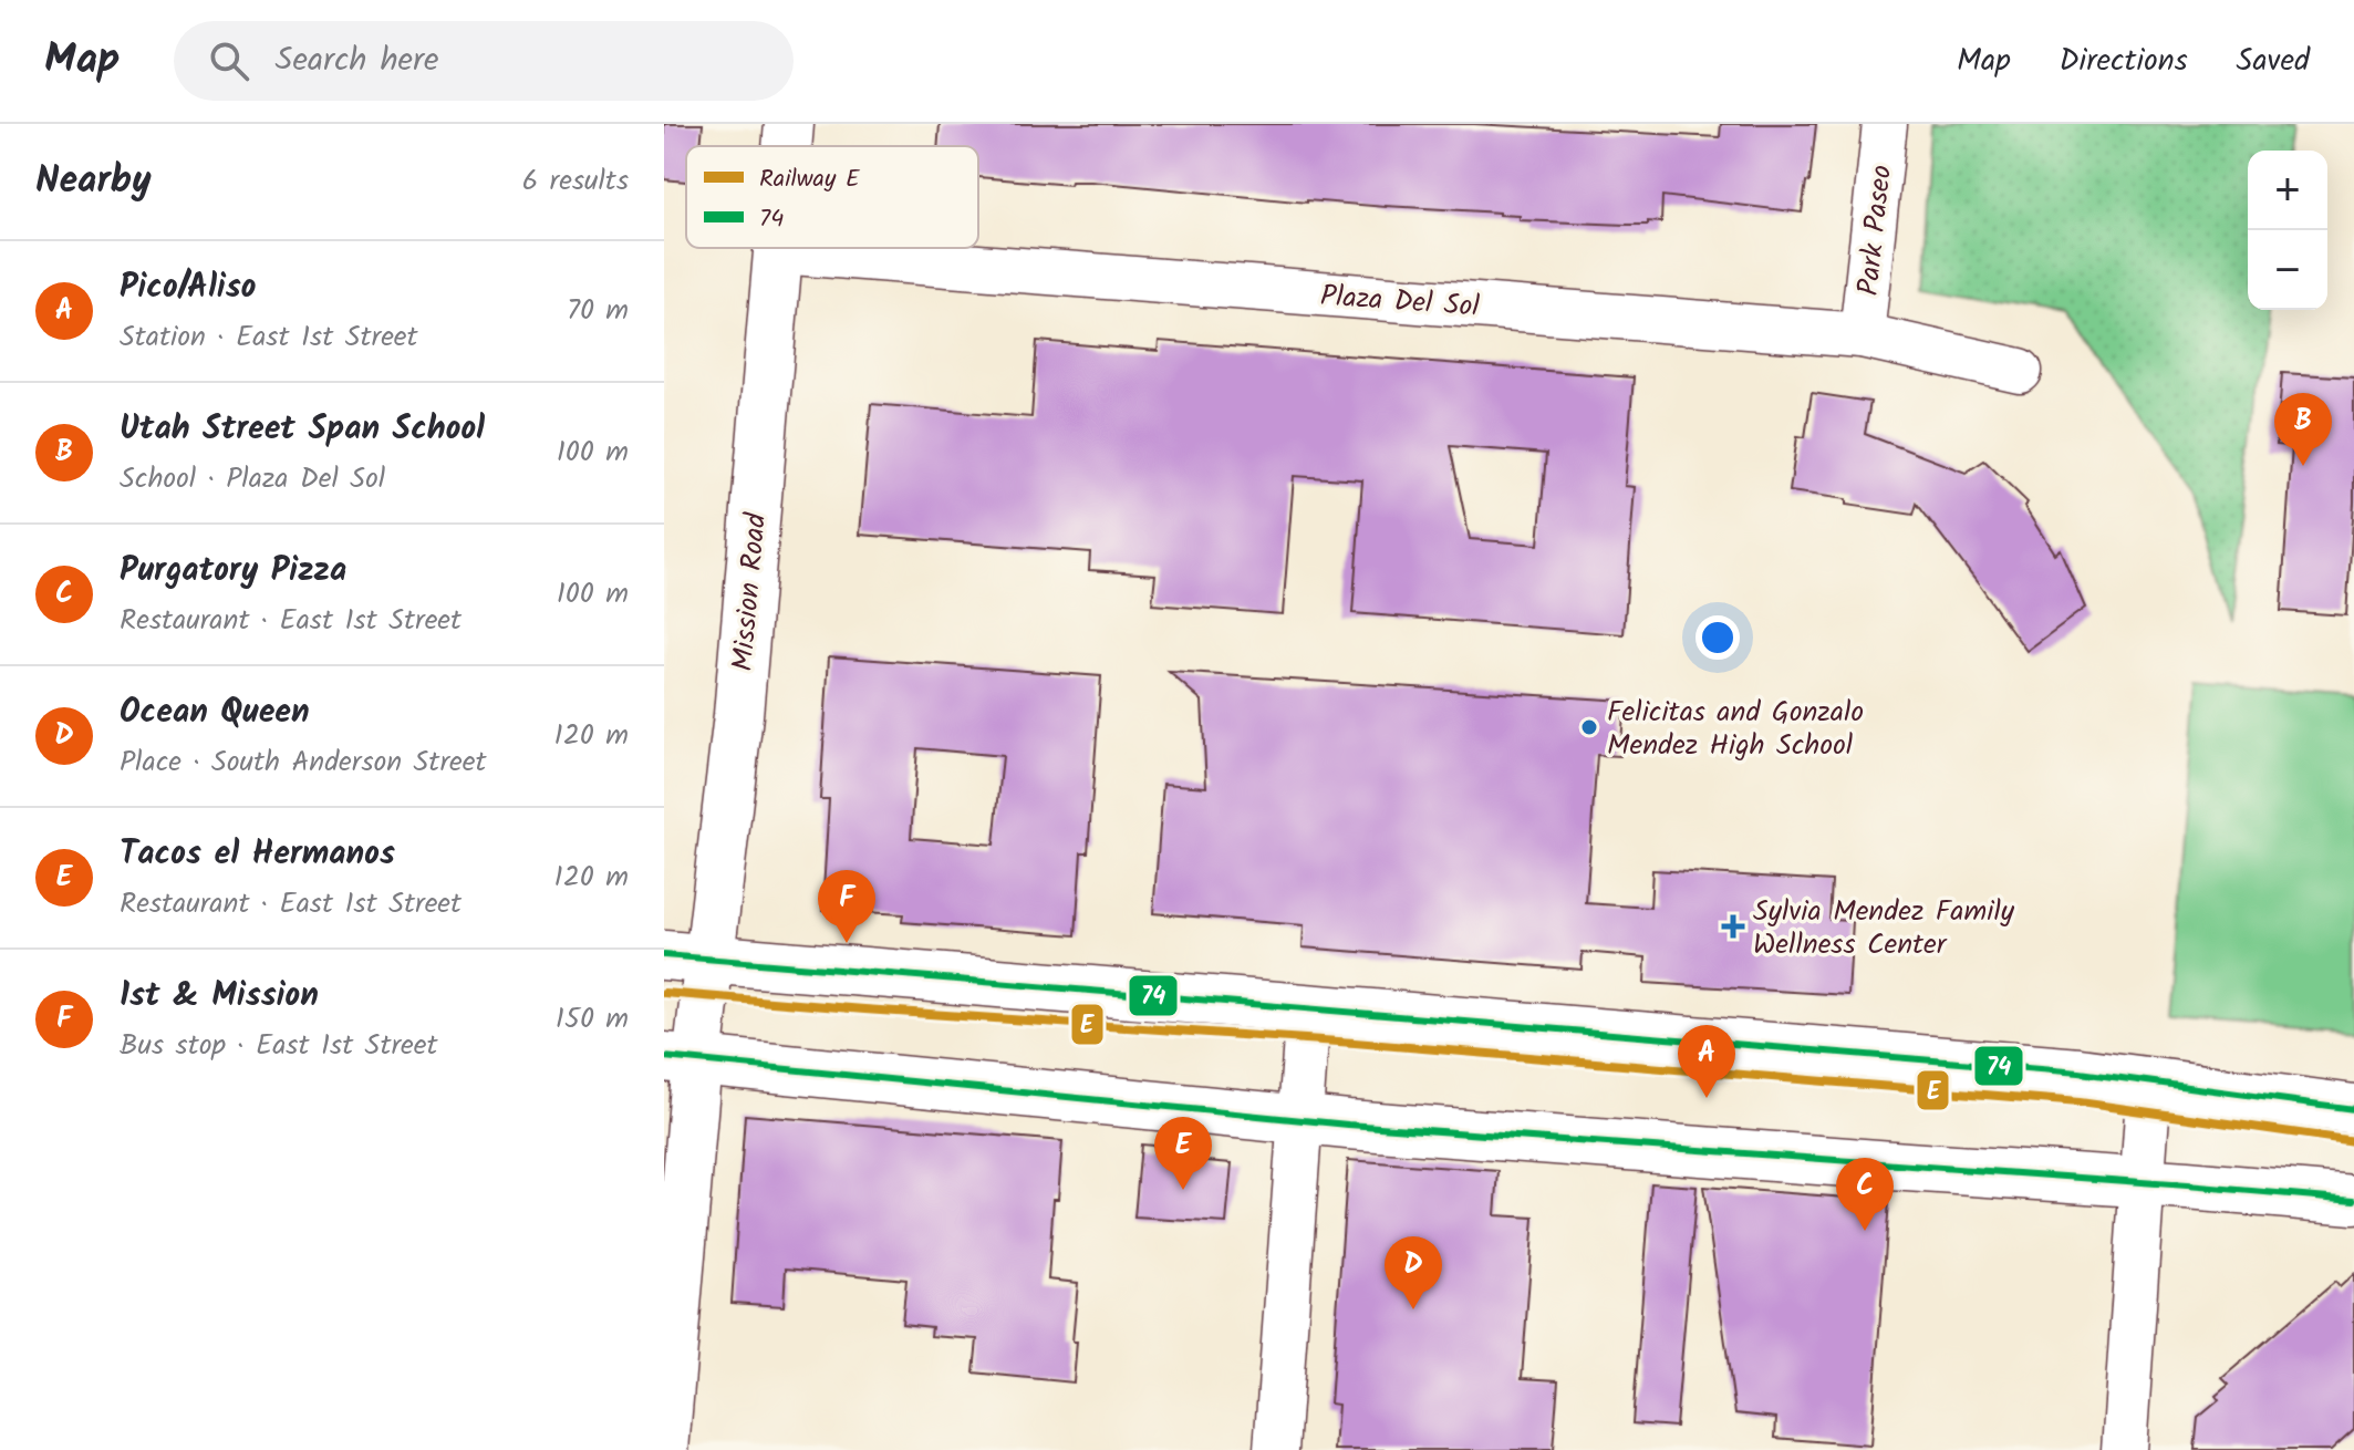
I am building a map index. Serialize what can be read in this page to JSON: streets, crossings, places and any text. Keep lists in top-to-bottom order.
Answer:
{
  "streets": {
    "main road": ["Mission Road"],
    "street": ["Park Paseo", "Plaza Del Sol"]
  },
  "crossings": [
    ["Park Paseo", "Plaza Del Sol"],
    ["Plaza Del Sol", "Mission Road"]
  ],
  "places": {
    "other": ["Felicitas and Gonzalo Mendez High School"],
    "health": ["Sylvia Mendez Family Wellness Center"]
  },
  "lines": ["transit line 74", "rail line E"],
  "legend": ["Railway E", "74"],
  "page": {
    "header": "Map",
    "search": "Search here",
    "nav": ["Map", "Directions", "Saved"],
    "heading": ["Nearby", "6 results"],
    "map_buttons": ["+", "−"],
    "list": [
      {
        "mark": "A",
        "name": "Pico/Aliso",
        "note": "Station · East 1st Street",
        "value": "70 m"
      },
      {
        "mark": "B",
        "name": "Utah Street Span School",
        "note": "School · Plaza Del Sol",
        "value": "100 m"
      },
      {
        "mark": "C",
        "name": "Purgatory Pizza",
        "note": "Restaurant · East 1st Street",
        "value": "100 m"
      },
      {
        "mark": "D",
        "name": "Ocean Queen",
        "note": "Place · South Anderson Street",
        "value": "120 m"
      },
      {
        "mark": "E",
        "name": "Tacos el Hermanos",
        "note": "Restaurant · East 1st Street",
        "value": "120 m"
      },
      {
        "mark": "F",
        "name": "1st & Mission",
        "note": "Bus stop · East 1st Street",
        "value": "150 m"
      }
    ],
    "pins": [
      "B",
      "F",
      "A",
      "E",
      "C",
      "D"
    ]
  }
}
